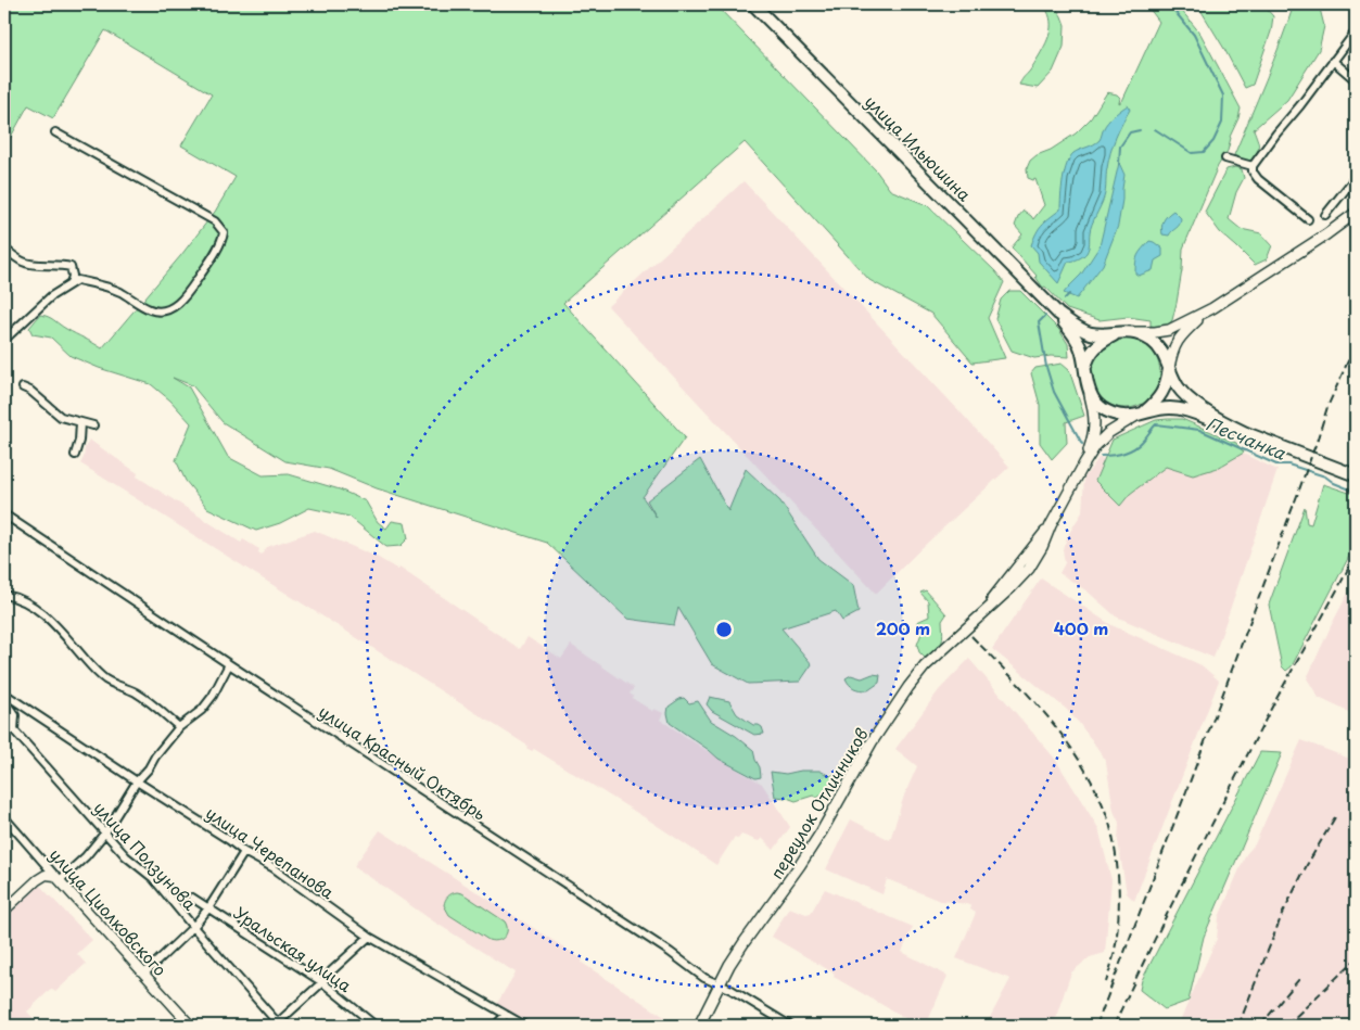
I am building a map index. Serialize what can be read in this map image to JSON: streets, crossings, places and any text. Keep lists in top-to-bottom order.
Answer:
{
  "streets": {
    "highway": ["улица Ильюшина"],
    "main road": ["переулок Отличников"],
    "street": [
      "улица Красный Октябрь",
      "улица Черепанова",
      "улица Ползунова",
      "улица Циолковского",
      "Уральская улица"
    ]
  },
  "crossings": [
    ["улица Красный Октябрь", "переулок Отличников"]
  ],
  "water": ["Песчанка"],
  "rings": ["200 m", "400 m"]
}
